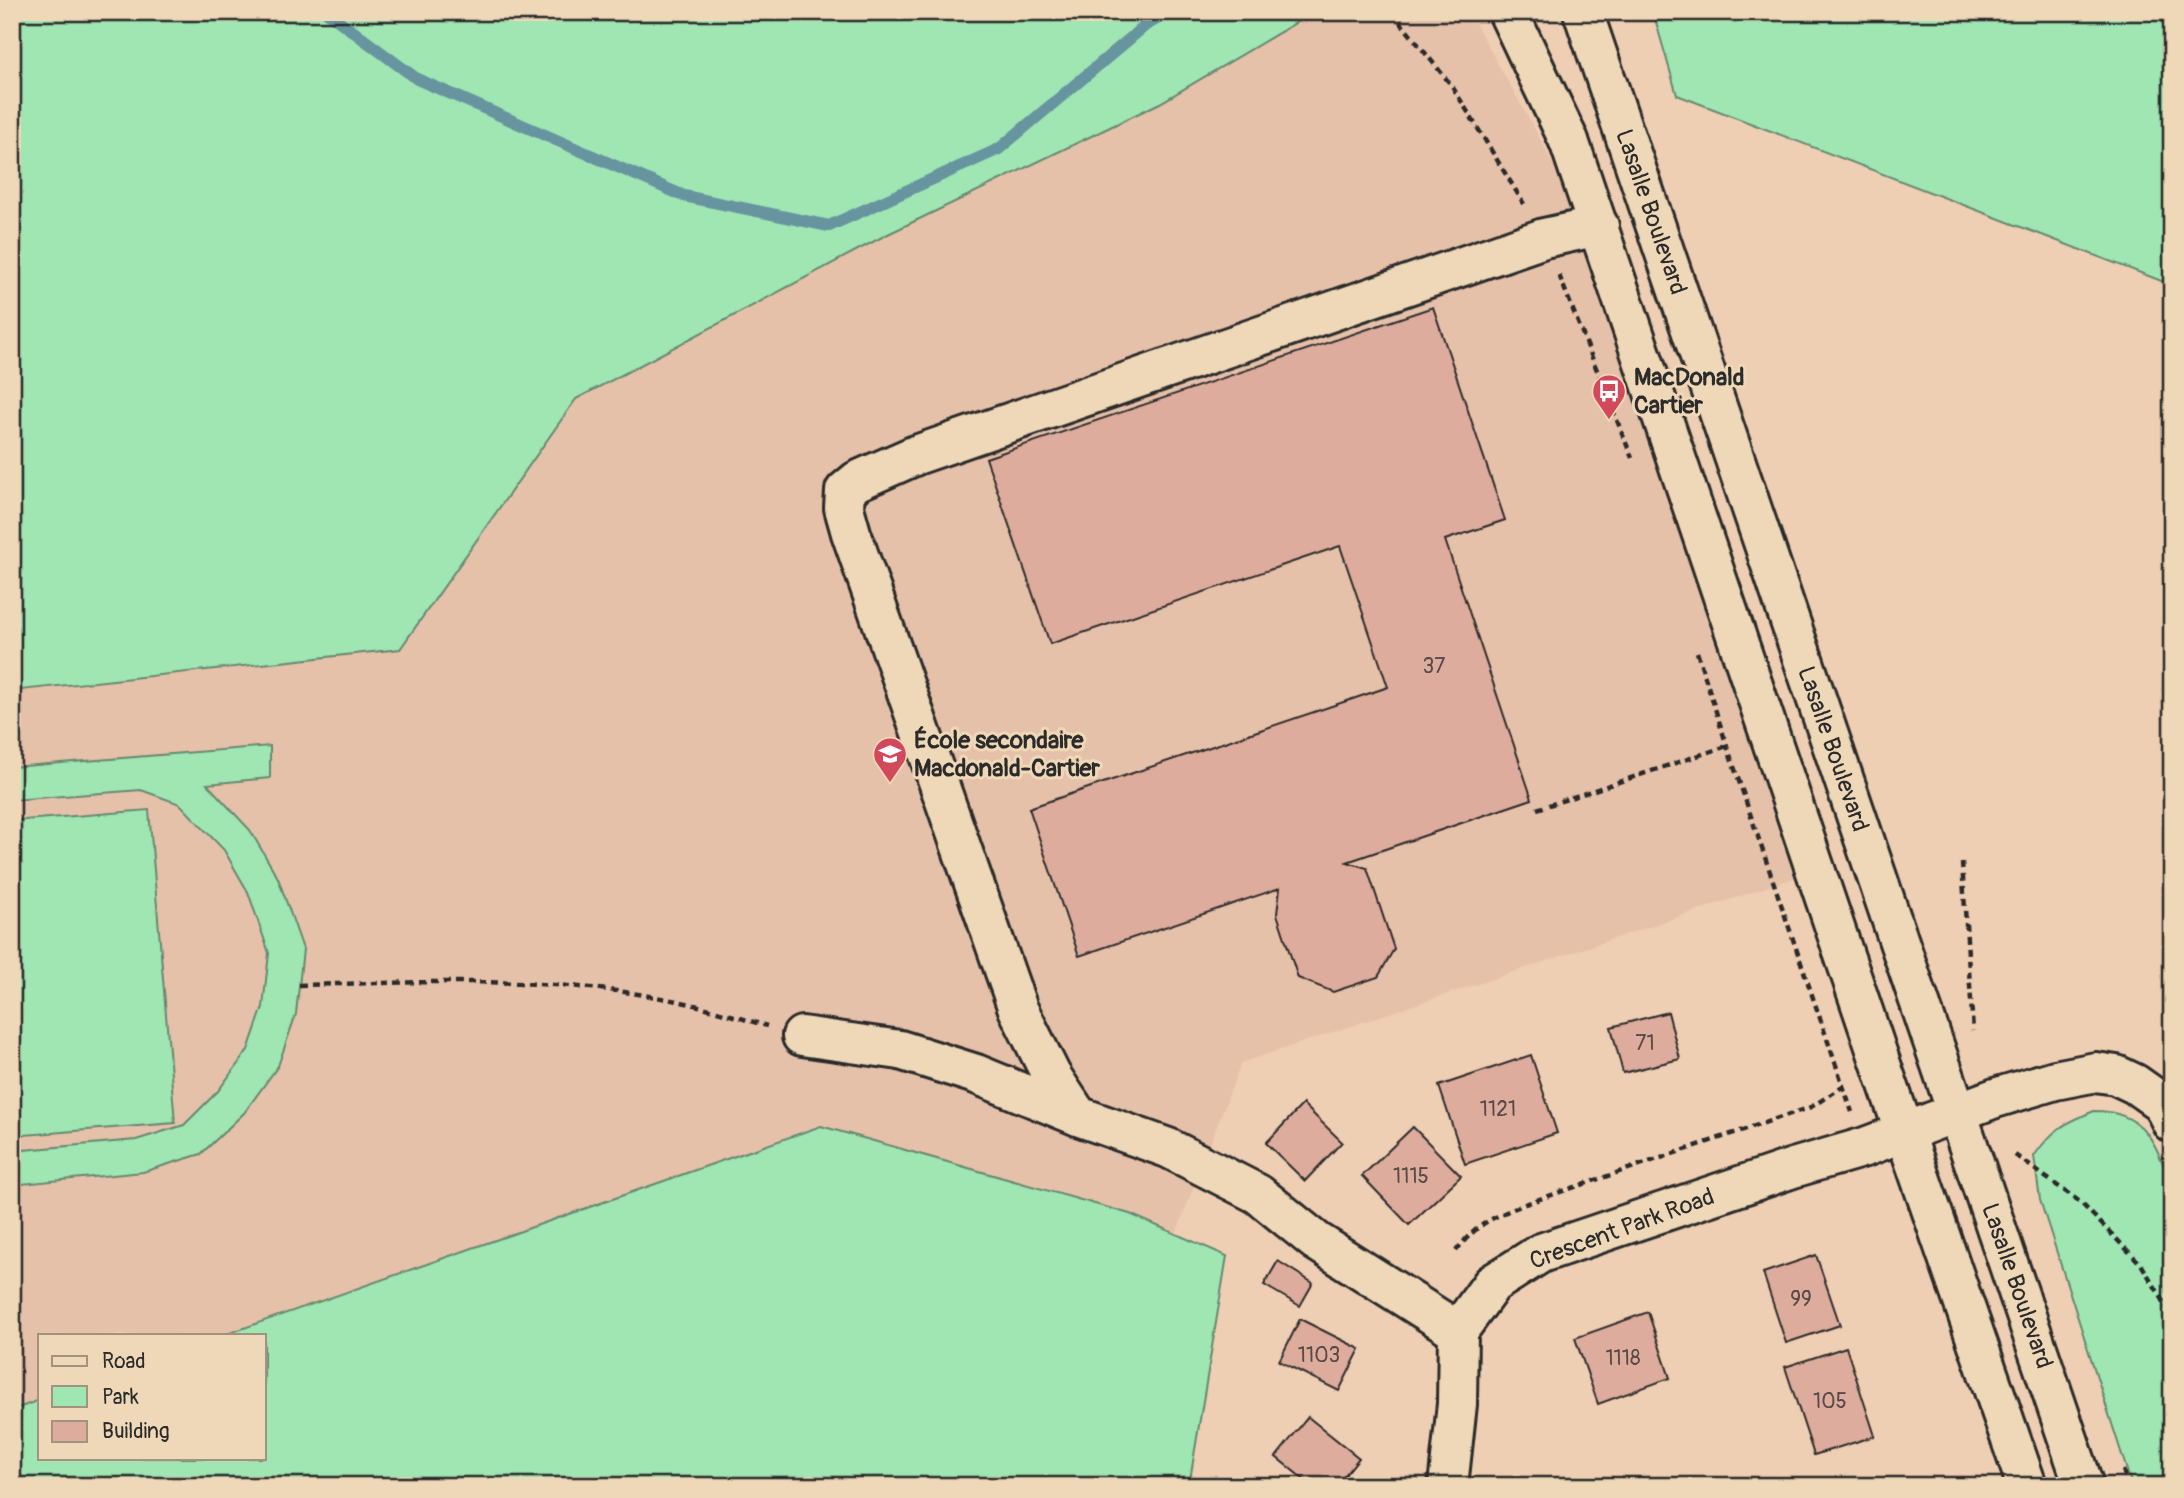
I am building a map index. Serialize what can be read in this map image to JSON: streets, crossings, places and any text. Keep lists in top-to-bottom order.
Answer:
{
  "streets": {
    "main road": ["Lasalle Boulevard", "Crescent Park Road"]
  },
  "crossings": [
    ["Lasalle Boulevard", "Crescent Park Road"]
  ],
  "places": {
    "bus stop": ["MacDonald Cartier"],
    "school or university": ["École secondaire Macdonald-Cartier"]
  },
  "house_numbers": [
    "37",
    "71",
    "1121",
    "1115",
    "99",
    "1103",
    "1118",
    "105"
  ],
  "legend": ["Road", "Park", "Building"]
}
